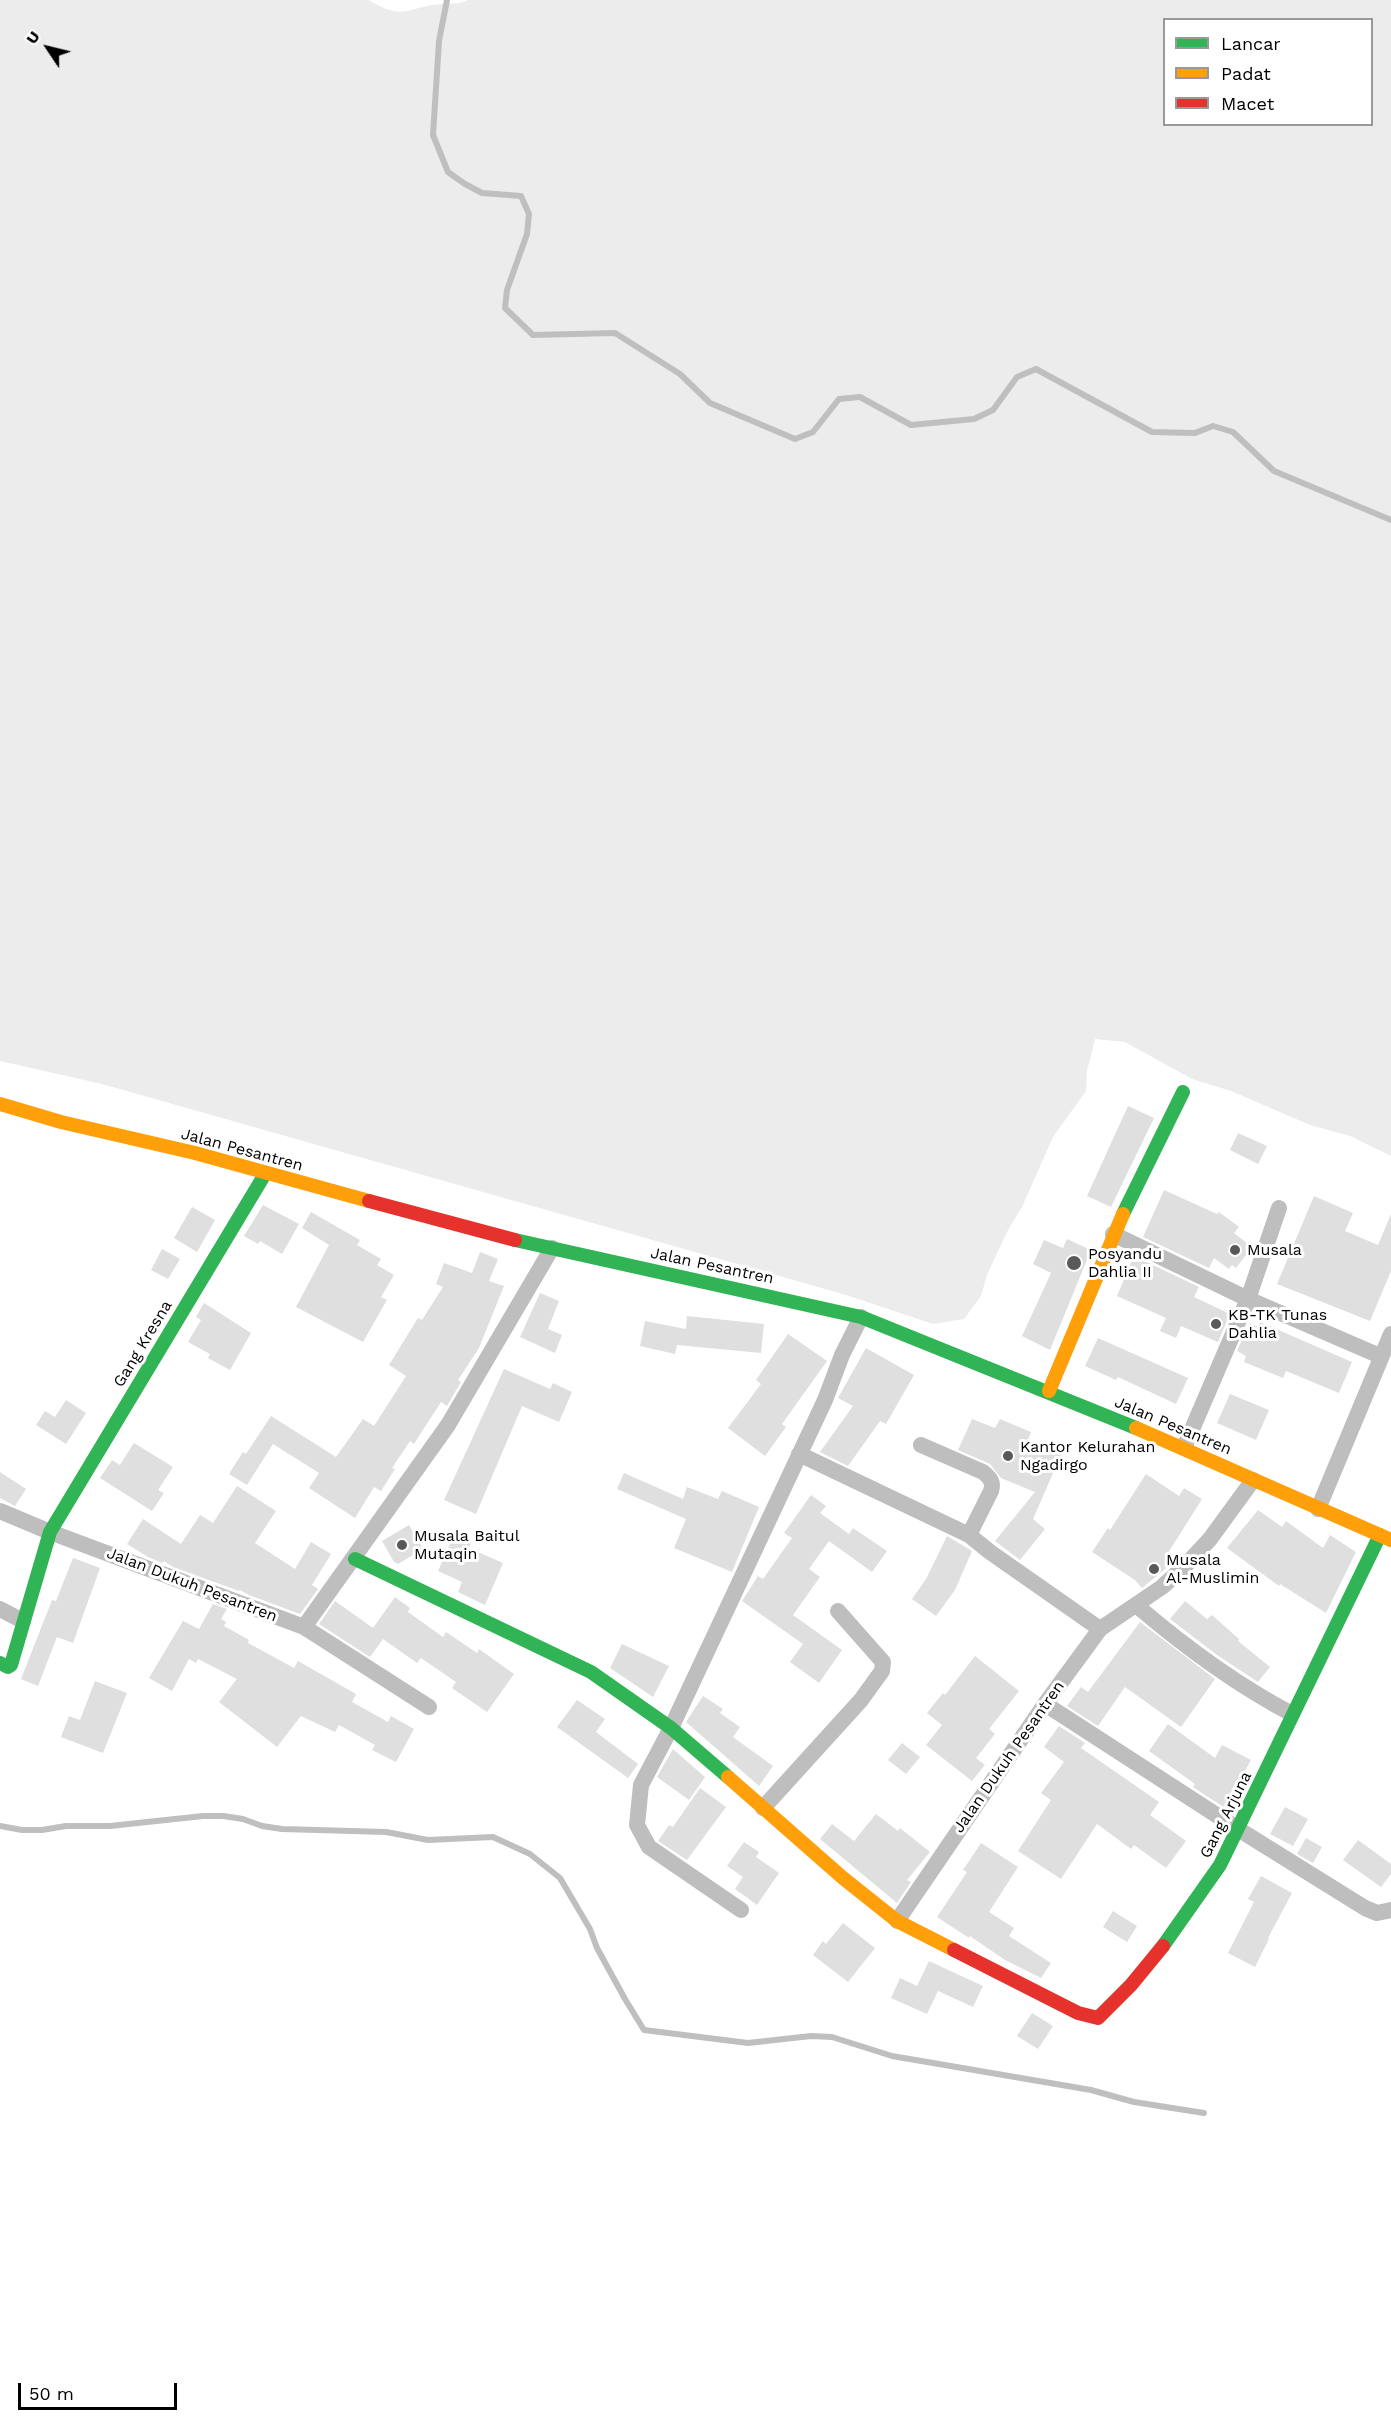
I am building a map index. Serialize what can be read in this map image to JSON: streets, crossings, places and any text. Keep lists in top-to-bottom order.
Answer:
{
  "streets": {
    "street": [
      "Jalan Pesantren",
      "Gang Kresna",
      "Jalan Dukuh Pesantren",
      "Gang Arjuna"
    ]
  },
  "crossings": [
    ["Jalan Pesantren", "Gang Kresna"],
    ["Jalan Pesantren", "Jalan Dukuh Pesantren"],
    ["Jalan Pesantren", "Gang Arjuna"],
    ["Gang Kresna", "Jalan Dukuh Pesantren"],
    ["Jalan Dukuh Pesantren", "Gang Arjuna"]
  ],
  "places": [
    "Musala",
    "Posyandu Dahlia II",
    "KB-TK Tunas Dahlia",
    "Kantor Kelurahan Ngadirgo",
    "Musala Baitul Mutaqin",
    "Musala Al-Muslimin"
  ],
  "legend": ["Lancar", "Padat", "Macet"],
  "scale_bar": "50 m",
  "north": "top left"
}
